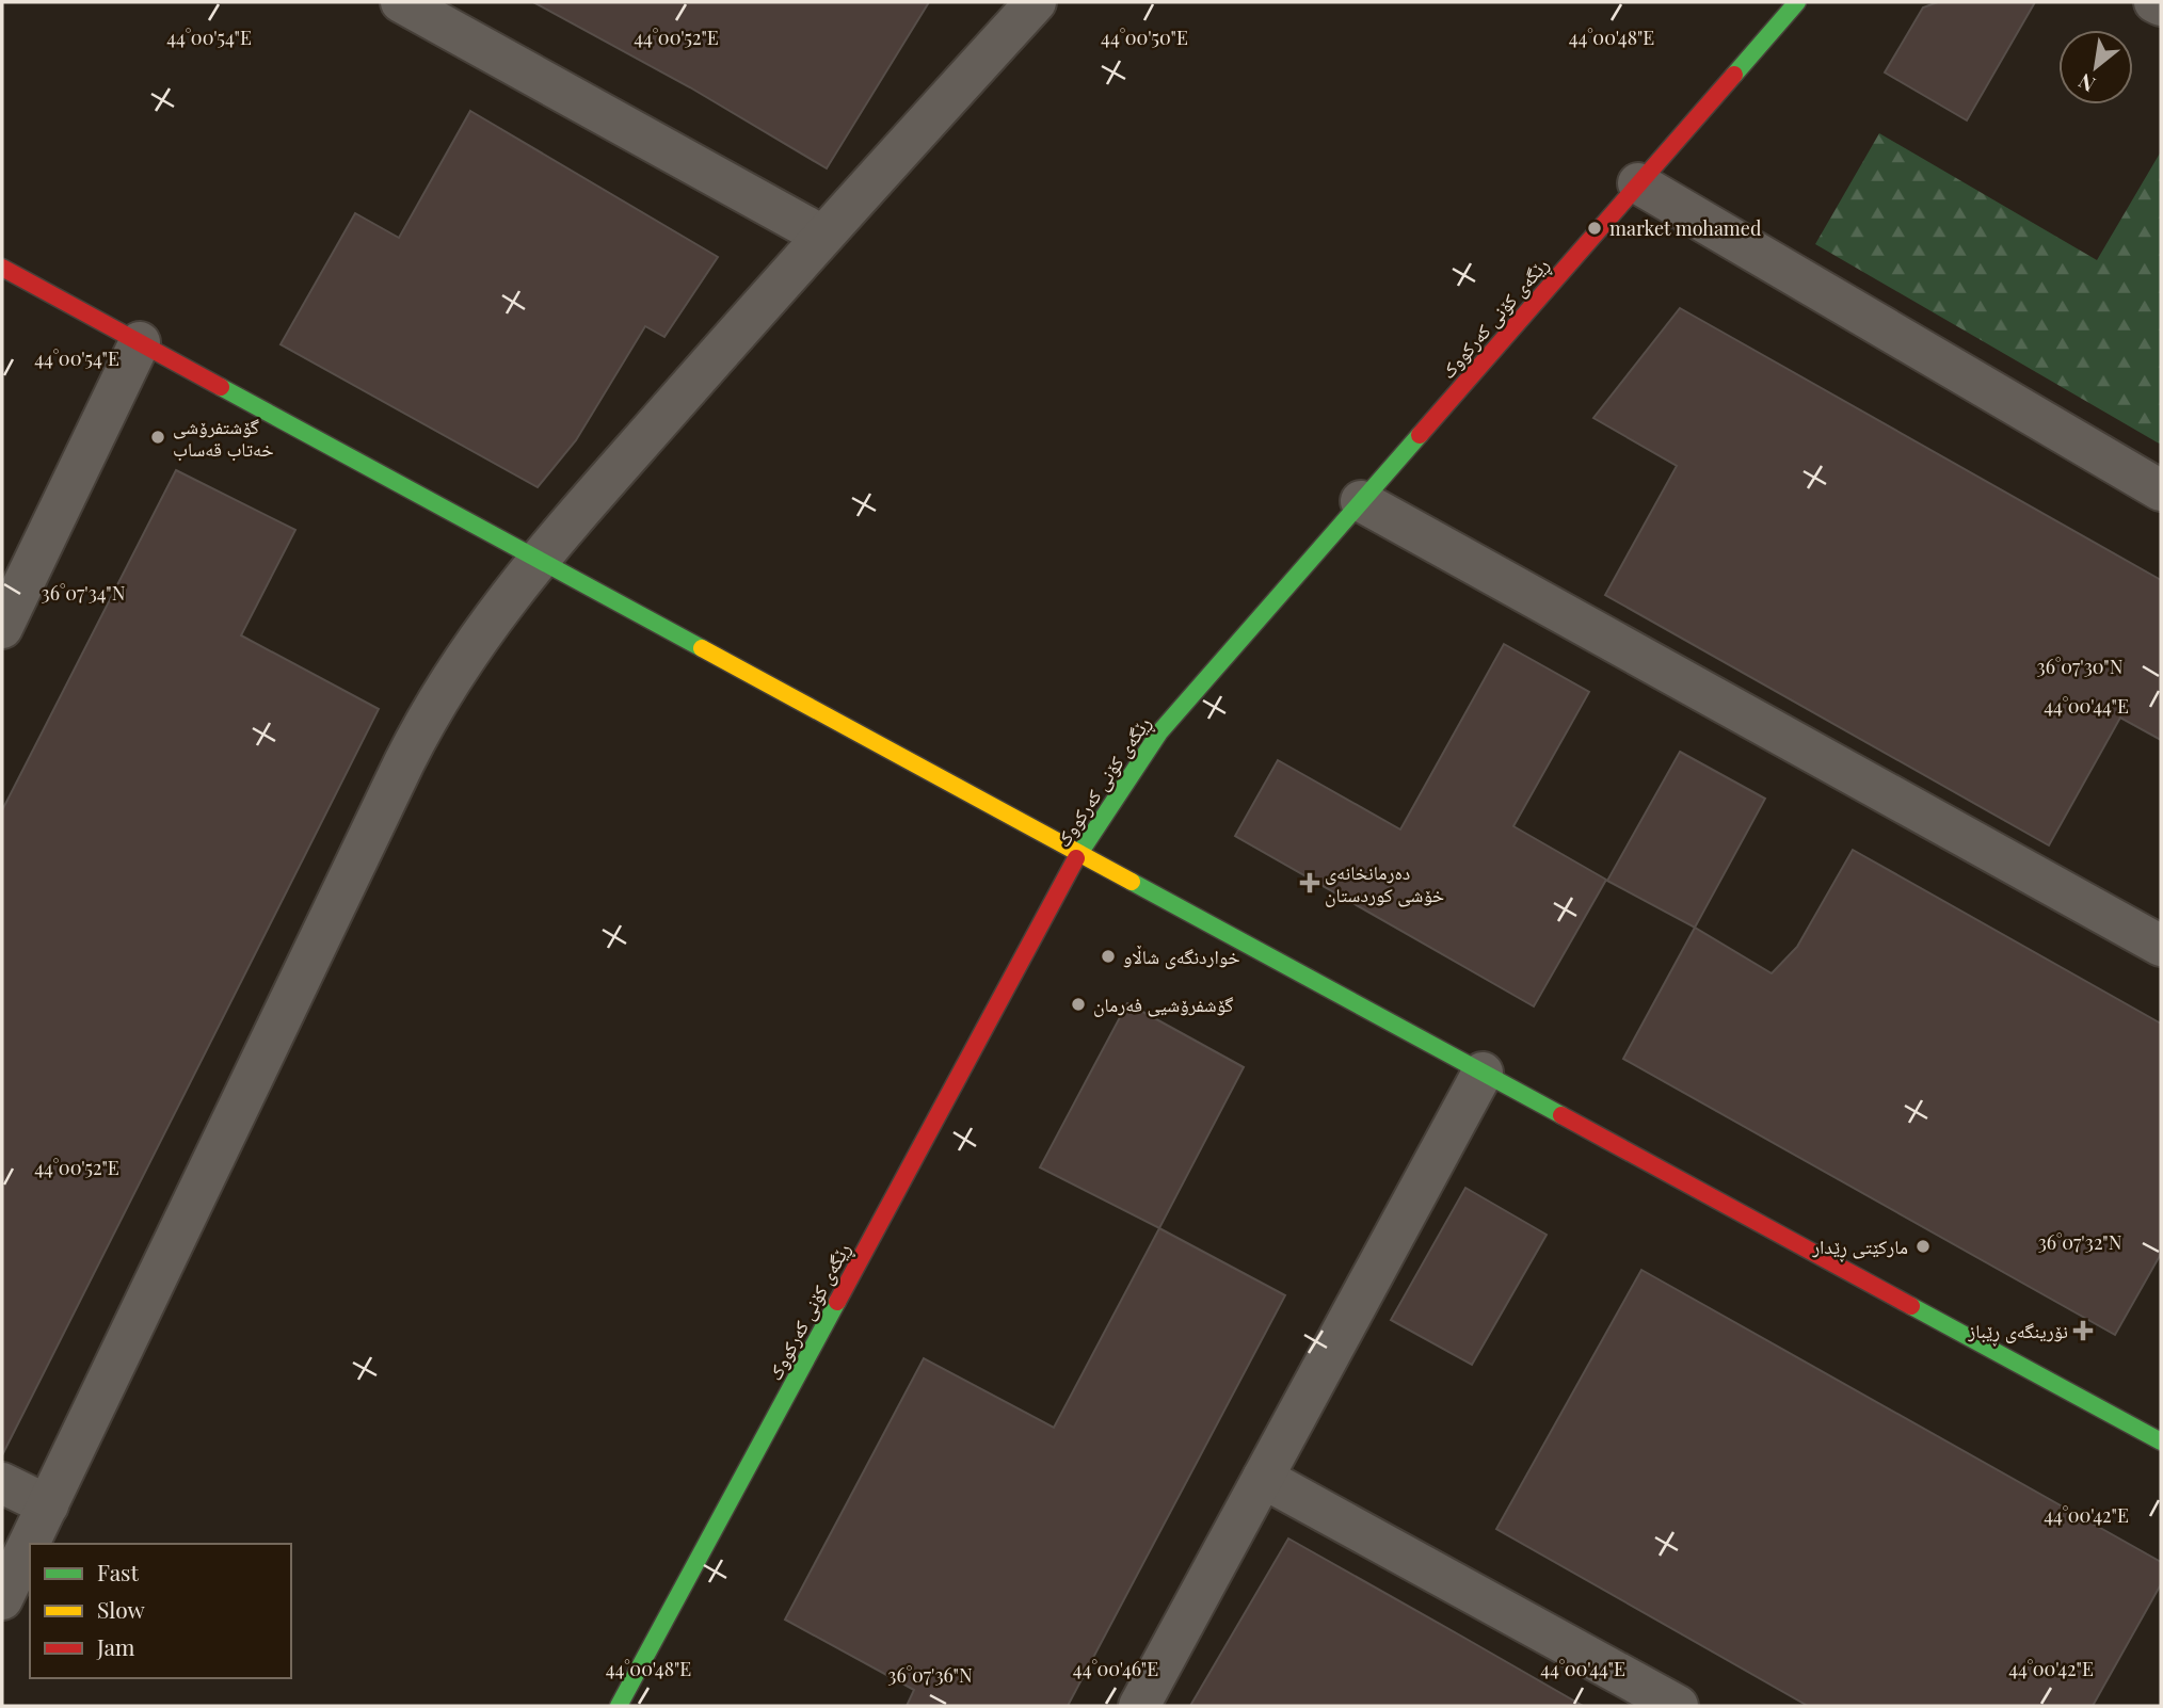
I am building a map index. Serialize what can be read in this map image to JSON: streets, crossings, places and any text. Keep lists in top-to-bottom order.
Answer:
{
  "streets": {
    "street": ["ڕێگەی کۆنی کەرکووک"]
  },
  "places": {
    "other": [
      "market mohamed",
      "گۆشتفرۆشی خەتاب قەساب",
      "خواردنگەی شاڵاو",
      "گۆشفرۆشیی فەرمان",
      "مارکێتی ڕێدار"
    ],
    "health": ["دەرمانخانەی خۆشی کوردستان", "نۆرینگەی ڕێباز"]
  },
  "legend": ["Fast", "Slow", "Jam"],
  "north": "bottom left",
  "coordinates": [
    "44°00'54\"E",
    "44°00'52\"E",
    "44°00'50\"E",
    "44°00'48\"E",
    "36°07'34\"N",
    "36°07'30\"N",
    "44°00'44\"E",
    "36°07'32\"N",
    "44°00'42\"E",
    "44°00'46\"E",
    "36°07'36\"N"
  ]
}
